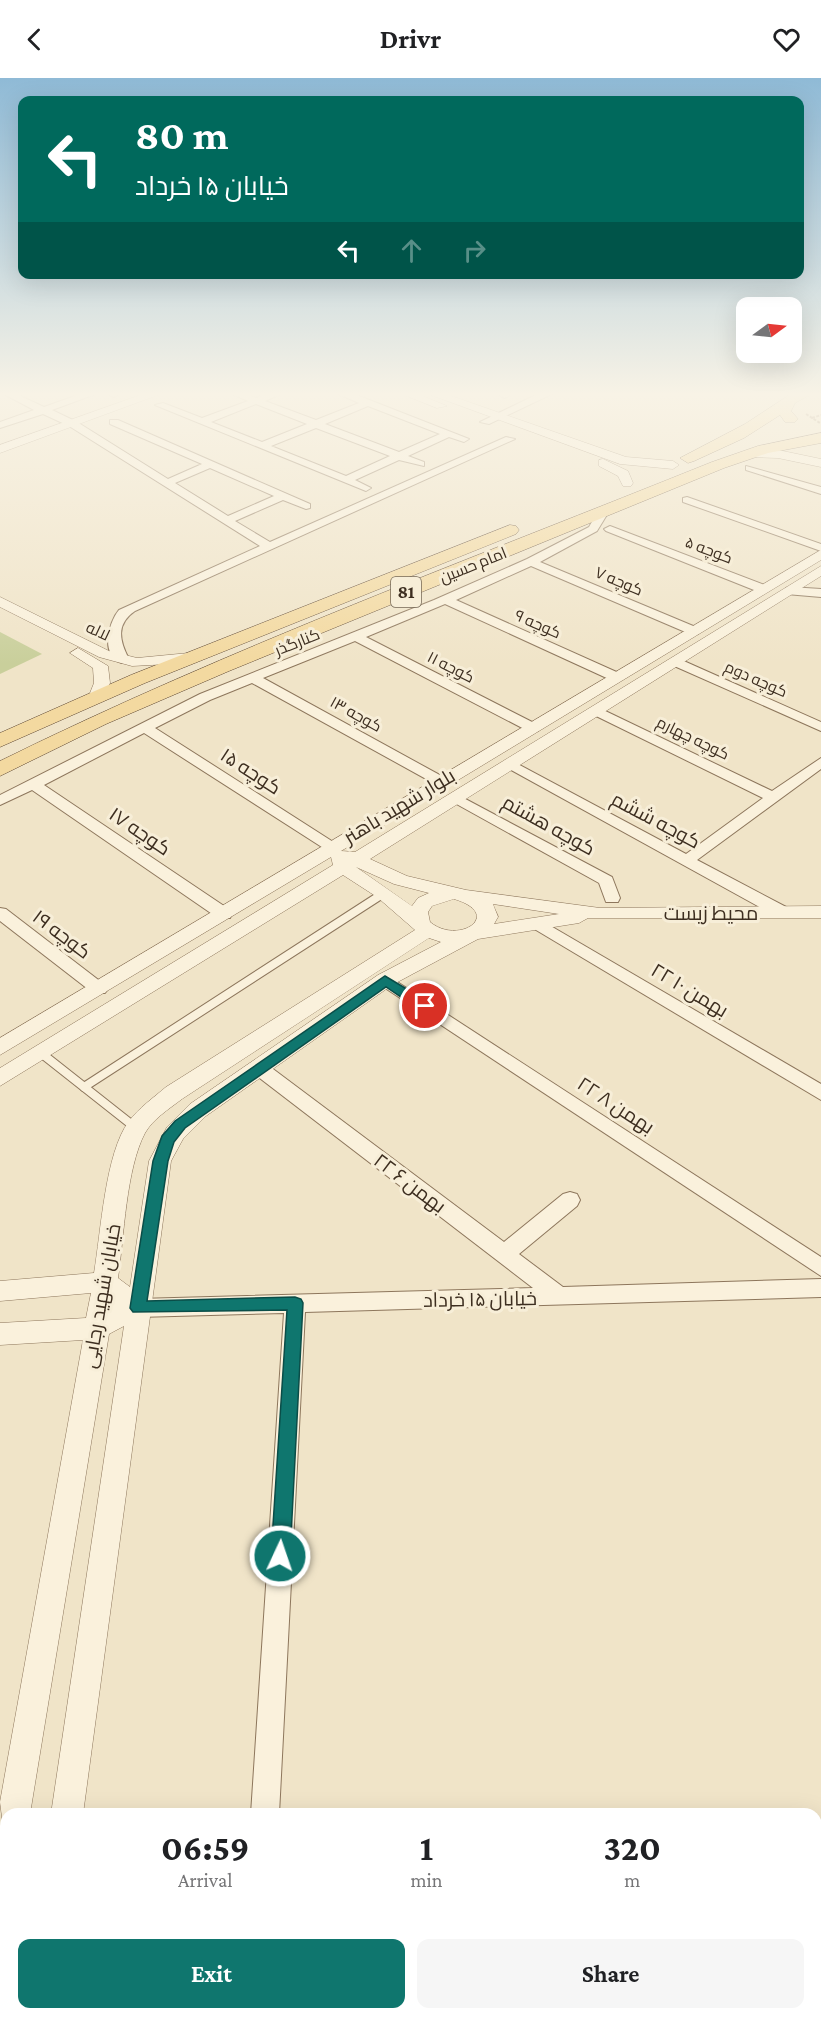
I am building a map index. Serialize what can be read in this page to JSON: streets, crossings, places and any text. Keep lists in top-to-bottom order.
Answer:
{
  "streets": {
    "main road": ["امام حسین", "81"],
    "street": [
      "کوچه ۵",
      "کوچه ۷",
      "کوچه ۹",
      "لاله",
      "کنارگذر",
      "کوچه ۱۱",
      "کوچه دوم",
      "کوچه ۱۳",
      "کوچه چهارم",
      "کوچه ۱۵",
      "بلوار شهید باهنر",
      "کوچه ششم",
      "کوچه هشتم",
      "کوچه ۱۷",
      "محیط زیست",
      "کوچه ۱۹",
      "۲۲ بهمن ۱۰",
      "۲۲ بهمن ۸",
      "۲۲ بهمن ۶",
      "خیابان شهید رجایی",
      "خیابان ۱۵ خرداد"
    ]
  },
  "crossings": [
    ["کوچه ۵", "امام حسین"],
    ["کوچه ۵", "کنارگذر"],
    ["کوچه ۵", "بلوار شهید باهنر"],
    ["امام حسین", "لاله"],
    ["امام حسین", "کنارگذر"],
    ["کوچه ۷", "کنارگذر"],
    ["کوچه ۷", "بلوار شهید باهنر"],
    ["کوچه ۹", "کنارگذر"],
    ["کوچه ۹", "بلوار شهید باهنر"],
    ["کنارگذر", "کوچه ۱۱"],
    ["کنارگذر", "کوچه ۱۳"],
    ["کنارگذر", "کوچه ۱۵"],
    ["کنارگذر", "کوچه ۱۷"],
    ["کوچه ۱۱", "بلوار شهید باهنر"],
    ["کوچه دوم", "بلوار شهید باهنر"],
    ["کوچه ۱۳", "بلوار شهید باهنر"],
    ["کوچه چهارم", "بلوار شهید باهنر"],
    ["کوچه ۱۵", "بلوار شهید باهنر"],
    ["بلوار شهید باهنر", "کوچه ششم"],
    ["بلوار شهید باهنر", "کوچه هشتم"],
    ["بلوار شهید باهنر", "کوچه ۱۷"],
    ["بلوار شهید باهنر", "محیط زیست"],
    ["بلوار شهید باهنر", "کوچه ۱۹"],
    ["کوچه ششم", "محیط زیست"],
    ["محیط زیست", "۲۲ بهمن ۱۰"],
    ["محیط زیست", "خیابان شهید رجایی"],
    ["۲۲ بهمن ۸", "خیابان شهید رجایی"],
    ["۲۲ بهمن ۶", "خیابان شهید رجایی"],
    ["۲۲ بهمن ۶", "خیابان ۱۵ خرداد"],
    ["خیابان شهید رجایی", "خیابان ۱۵ خرداد"]
  ],
  "north": "right",
  "page": {
    "header": "Drivr",
    "turn": ["80 m", "خیابان ۱۵ خرداد"],
    "eta": [
      "06:59",
      "Arrival",
      "1",
      "min",
      "320",
      "m"
    ],
    "buttons": ["Exit", "Share"]
  }
}
